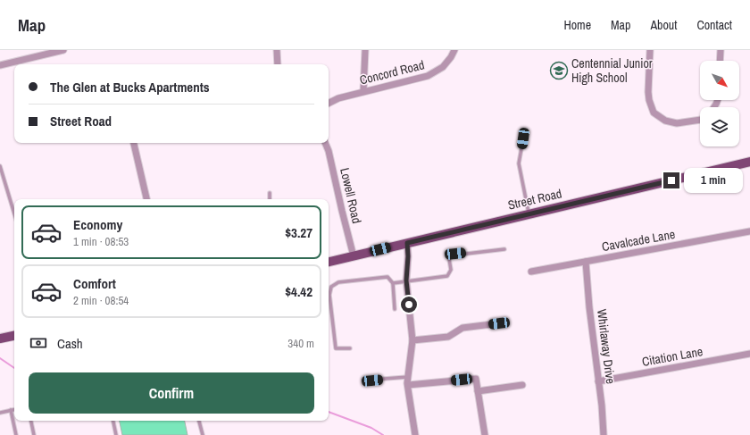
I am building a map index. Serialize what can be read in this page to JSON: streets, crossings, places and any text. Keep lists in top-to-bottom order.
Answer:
{
  "streets": {
    "main road": ["Street Road"],
    "street": [
      "Concord Road",
      "Lowell Road",
      "Cavalcade Lane",
      "Whirlaway Drive",
      "Citation Lane"
    ]
  },
  "crossings": [
    ["Lowell Road", "Street Road"],
    ["Cavalcade Lane", "Whirlaway Drive"],
    ["Whirlaway Drive", "Citation Lane"]
  ],
  "places": {
    "school or university": ["Centennial Junior High School"]
  },
  "north": "bottom right",
  "page": {
    "header": "Map",
    "nav": [
      "Home",
      "Map",
      "About",
      "Contact"
    ],
    "banner": ["The Glen at Bucks Apartments", "Street Road"],
    "bubble": "1 min",
    "list": [
      {
        "name": "Economy",
        "note": "1 min · 08:53",
        "value": "$3.27"
      },
      {
        "name": "Comfort",
        "note": "2 min · 08:54",
        "value": "$4.42"
      }
    ],
    "pay": ["Cash", "340 m"],
    "buttons": "Confirm"
  }
}
